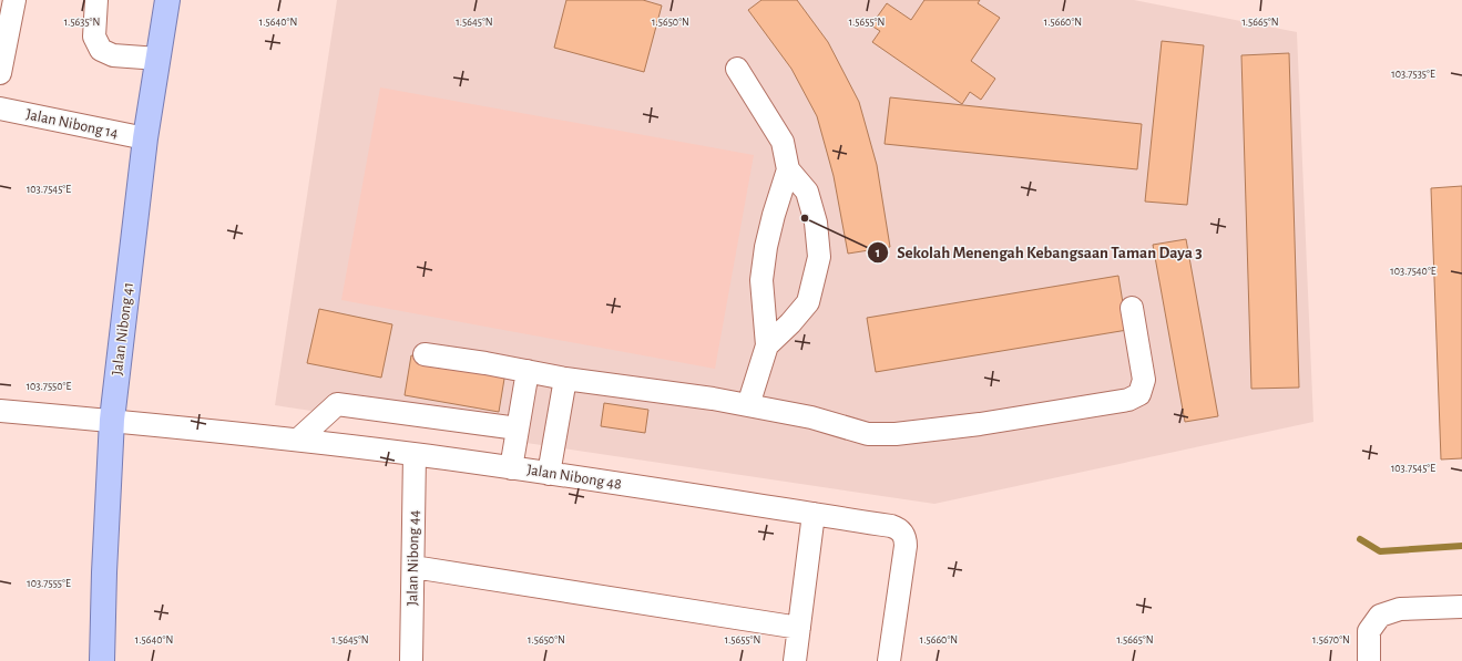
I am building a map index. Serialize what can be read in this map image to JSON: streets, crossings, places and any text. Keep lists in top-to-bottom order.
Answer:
{
  "streets": {
    "main road": ["Jalan Nibong 41"],
    "street": ["Jalan Nibong 14", "Jalan Nibong 48", "Jalan Nibong 44"]
  },
  "crossings": [
    ["Jalan Nibong 14", "Jalan Nibong 41"],
    ["Jalan Nibong 41", "Jalan Nibong 48"],
    ["Jalan Nibong 48", "Jalan Nibong 44"]
  ],
  "places": ["Sekolah Menengah Kebangsaan Taman Daya 3"],
  "coordinates": [
    "1.5635°N",
    "1.5640°N",
    "1.5645°N",
    "1.5650°N",
    "1.5655°N",
    "1.5660°N",
    "1.5665°N",
    "103.7535°E",
    "103.7545°E",
    "103.7540°E",
    "103.7550°E",
    "103.7555°E",
    "1.5670°N"
  ]
}
